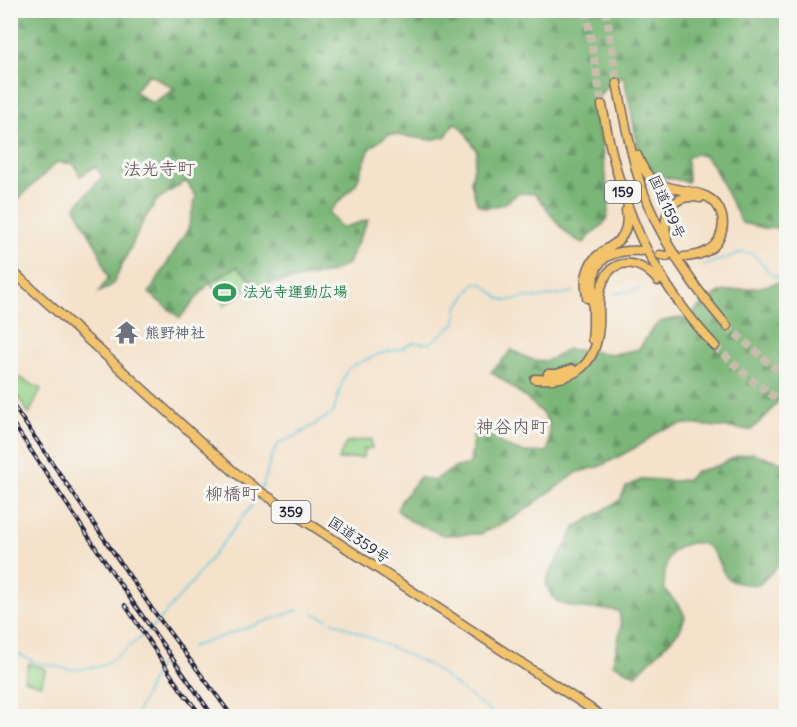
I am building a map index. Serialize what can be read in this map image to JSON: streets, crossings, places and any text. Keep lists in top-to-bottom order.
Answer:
{
  "streets": {
    "highway": [
      "159",
      "国道159号",
      "359",
      "国道359号"
    ]
  },
  "districts": ["法光寺町", "神谷内町", "柳橋町"],
  "places": {
    "sports": ["法光寺運動広場"],
    "temple": ["熊野神社"]
  }
}
